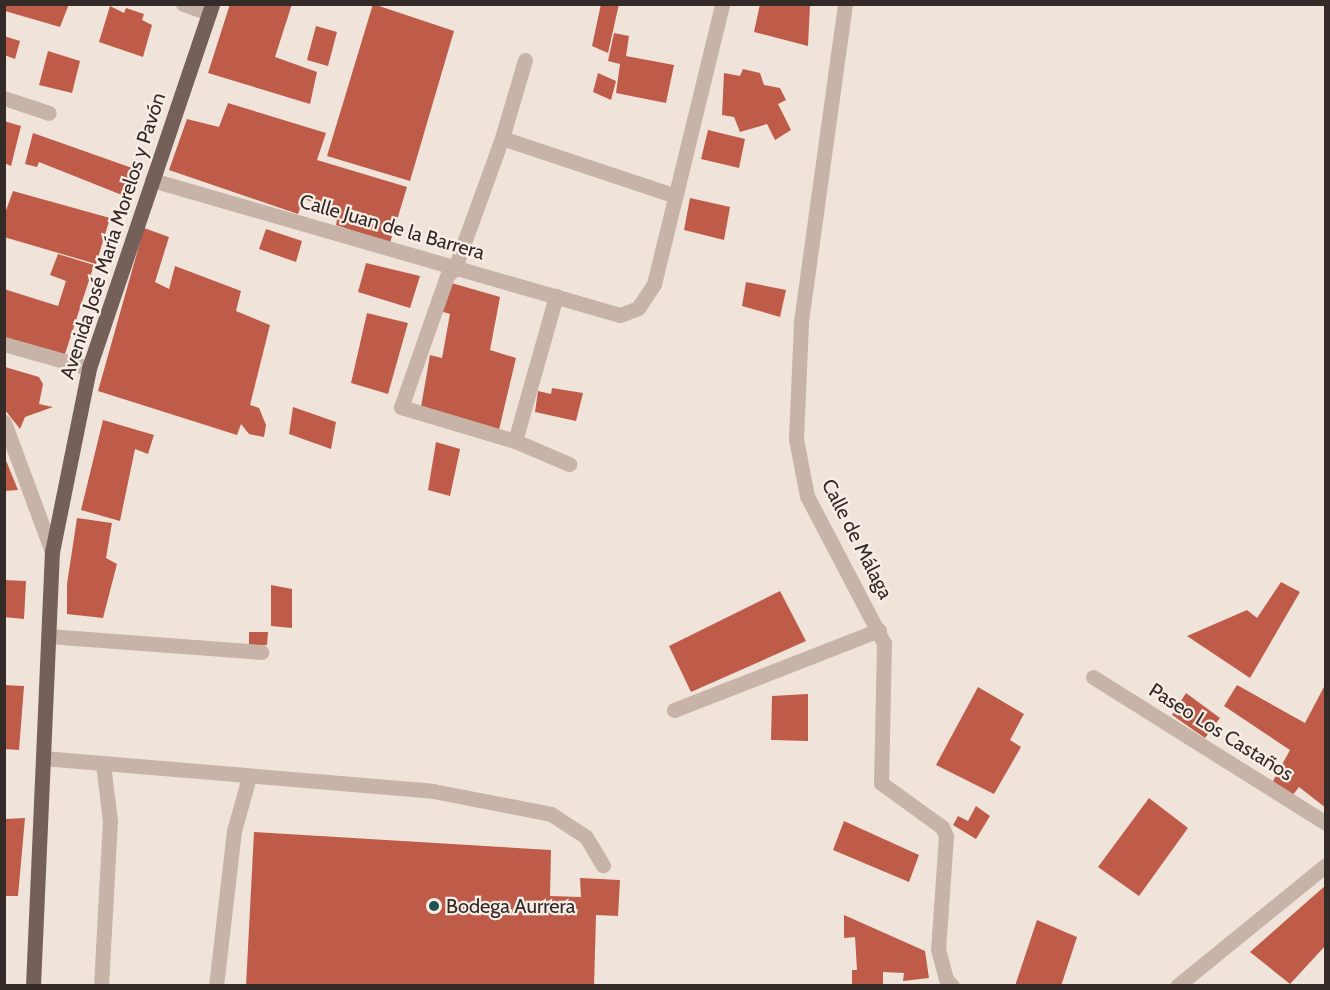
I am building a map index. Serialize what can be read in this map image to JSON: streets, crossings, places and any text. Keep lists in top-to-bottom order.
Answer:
{
  "streets": {
    "main road": ["Avenida José María Morelos y Pavón"],
    "street": ["Calle Juan de la Barrera", "Calle de Málaga", "Paseo Los Castaños"]
  },
  "crossings": [
    ["Calle Juan de la Barrera", "Avenida José María Morelos y Pavón"]
  ],
  "places": ["Bodega Aurrera"]
}
